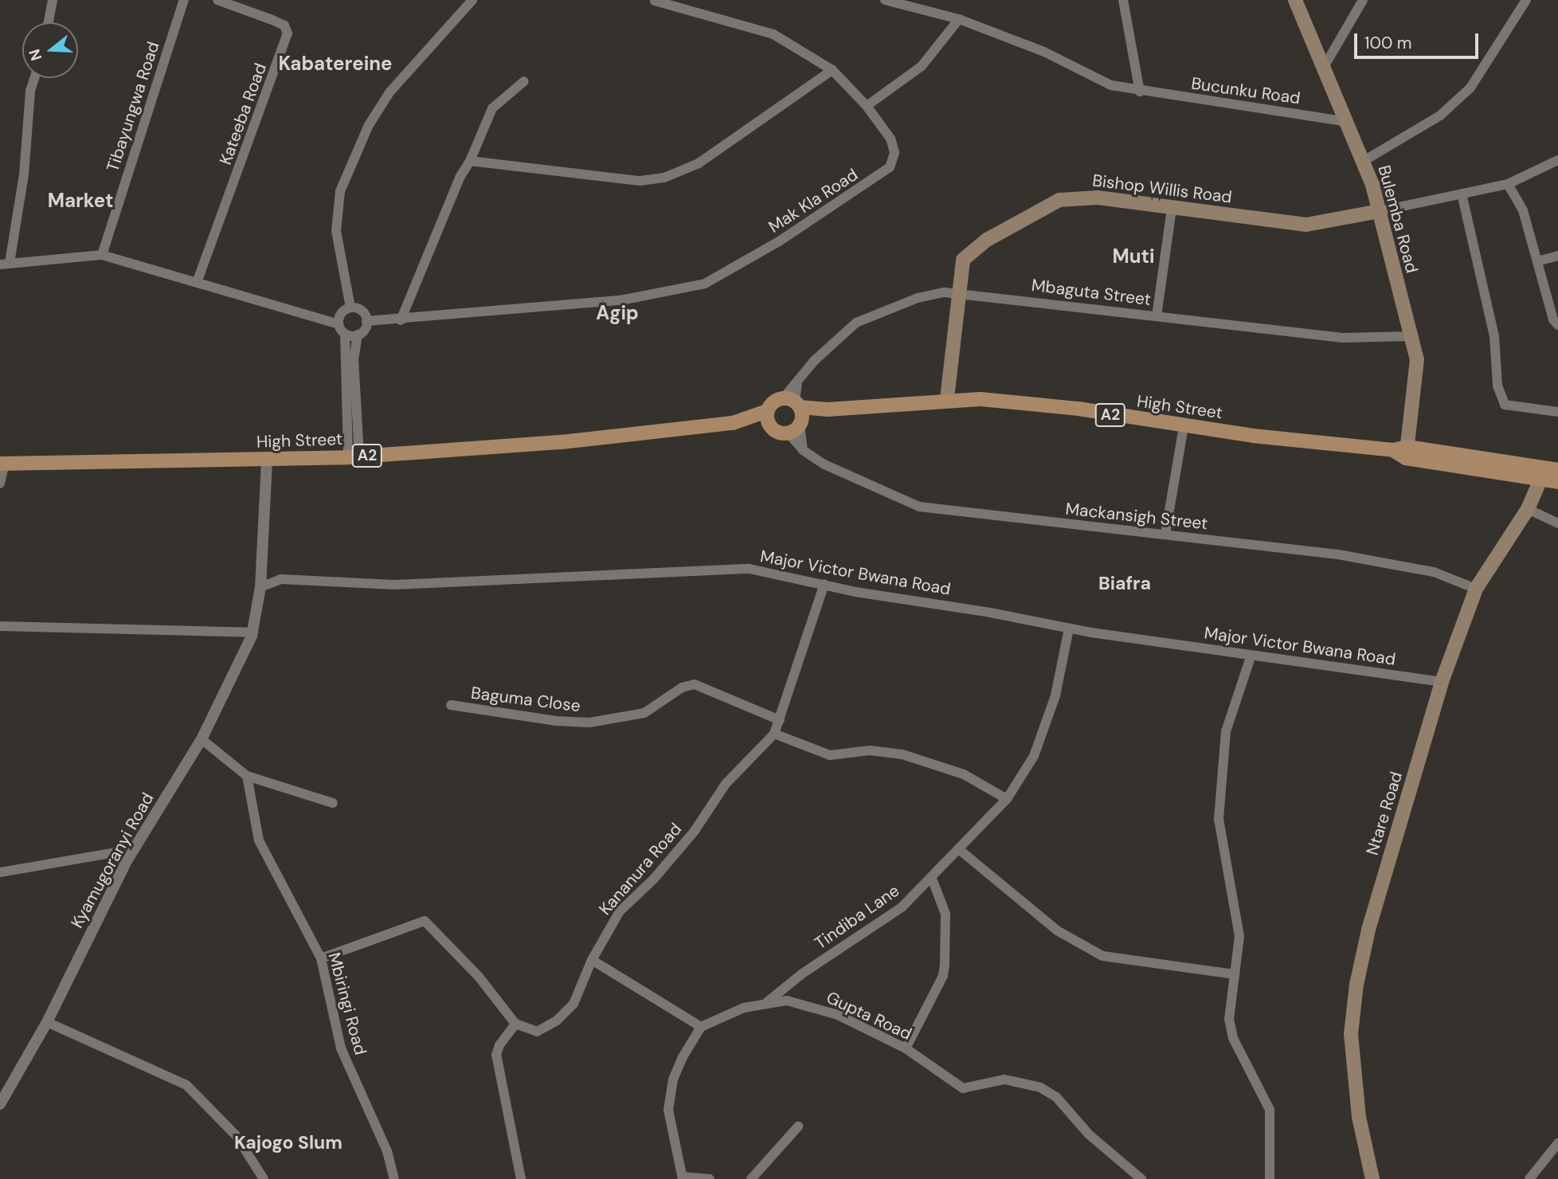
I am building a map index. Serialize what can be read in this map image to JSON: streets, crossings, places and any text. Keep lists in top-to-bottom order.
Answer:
{
  "streets": {
    "main road": [
      "Bishop Willis Road",
      "Bulemba Road",
      "High Street",
      "A2",
      "Ntare Road"
    ],
    "street": [
      "Bucunku Road",
      "Tibayungwa Road",
      "Kateeba Road",
      "Mak Kla Road",
      "Mbaguta Street",
      "Mackansigh Street",
      "Major Victor Bwana Road",
      "Baguma Close",
      "Kyamugoranyi Road",
      "Kananura Road",
      "Tindiba Lane",
      "Mbiringi Road",
      "Gupta Road"
    ]
  },
  "crossings": [
    ["Bucunku Road", "Bulemba Road"],
    ["Bishop Willis Road", "Bulemba Road"],
    ["Bishop Willis Road", "Mbaguta Street"],
    ["Bishop Willis Road", "High Street"],
    ["Bulemba Road", "Mbaguta Street"],
    ["Bulemba Road", "High Street"],
    ["Mbaguta Street", "High Street"],
    ["Mbaguta Street", "A2"],
    ["Mbaguta Street", "Mackansigh Street"],
    ["High Street", "A2"],
    ["High Street", "Mackansigh Street"],
    ["High Street", "Ntare Road"],
    ["High Street", "Kyamugoranyi Road"],
    ["A2", "Mackansigh Street"],
    ["Mackansigh Street", "Ntare Road"],
    ["Major Victor Bwana Road", "Ntare Road"],
    ["Major Victor Bwana Road", "Kyamugoranyi Road"],
    ["Major Victor Bwana Road", "Kananura Road"],
    ["Major Victor Bwana Road", "Tindiba Lane"],
    ["Baguma Close", "Kananura Road"],
    ["Tindiba Lane", "Gupta Road"]
  ],
  "districts": [
    "Kabatereine",
    "Market",
    "Muti",
    "Agip",
    "Biafra",
    "Kajogo Slum"
  ],
  "scale_bar": "100 m",
  "north": "left"
}
